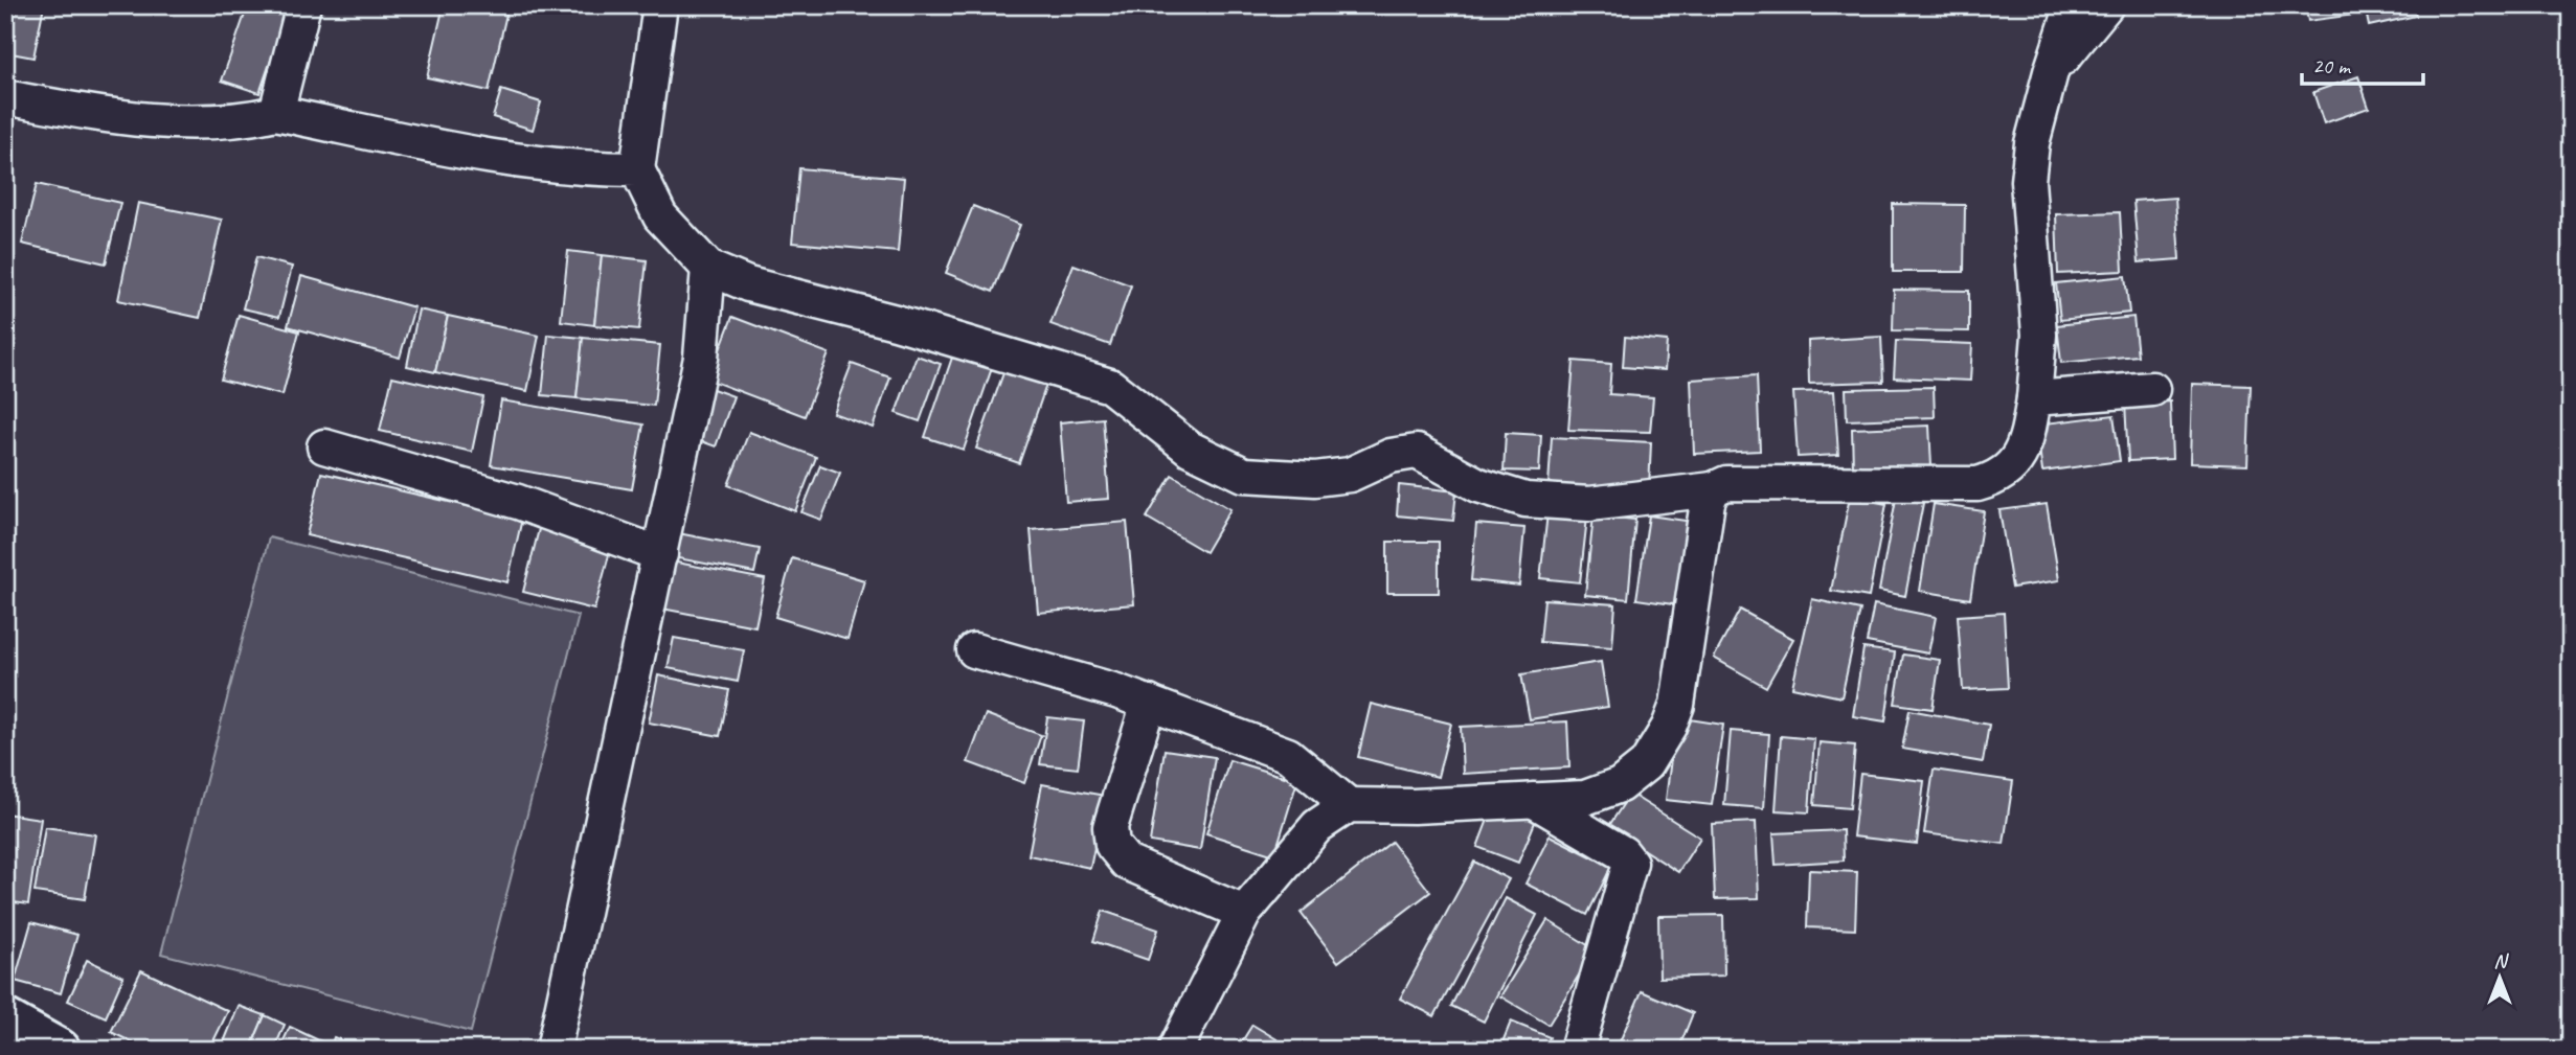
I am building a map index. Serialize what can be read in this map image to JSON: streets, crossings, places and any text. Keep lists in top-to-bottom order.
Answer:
{
  "scale_bar": "20 m",
  "north": "top"
}
